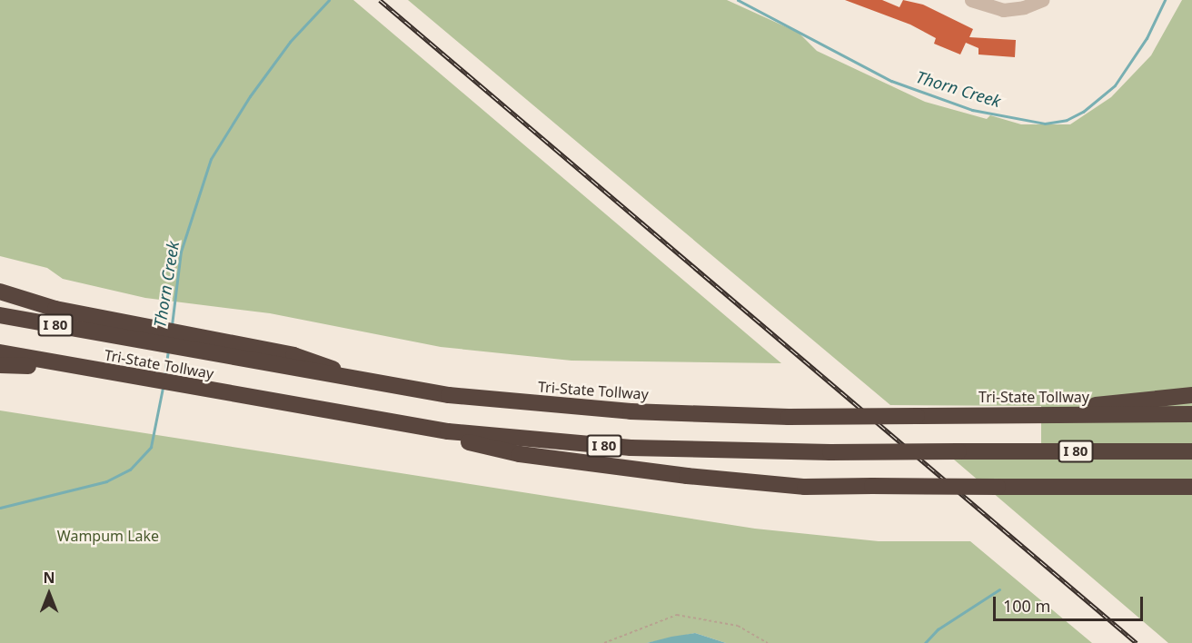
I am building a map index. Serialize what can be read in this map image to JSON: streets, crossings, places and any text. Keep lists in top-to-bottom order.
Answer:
{
  "streets": {
    "highway": ["I 80", "Tri-State Tollway"]
  },
  "water": ["Thorn Creek"],
  "parks": ["Wampum Lake"],
  "scale_bar": "100 m",
  "north": "top"
}
